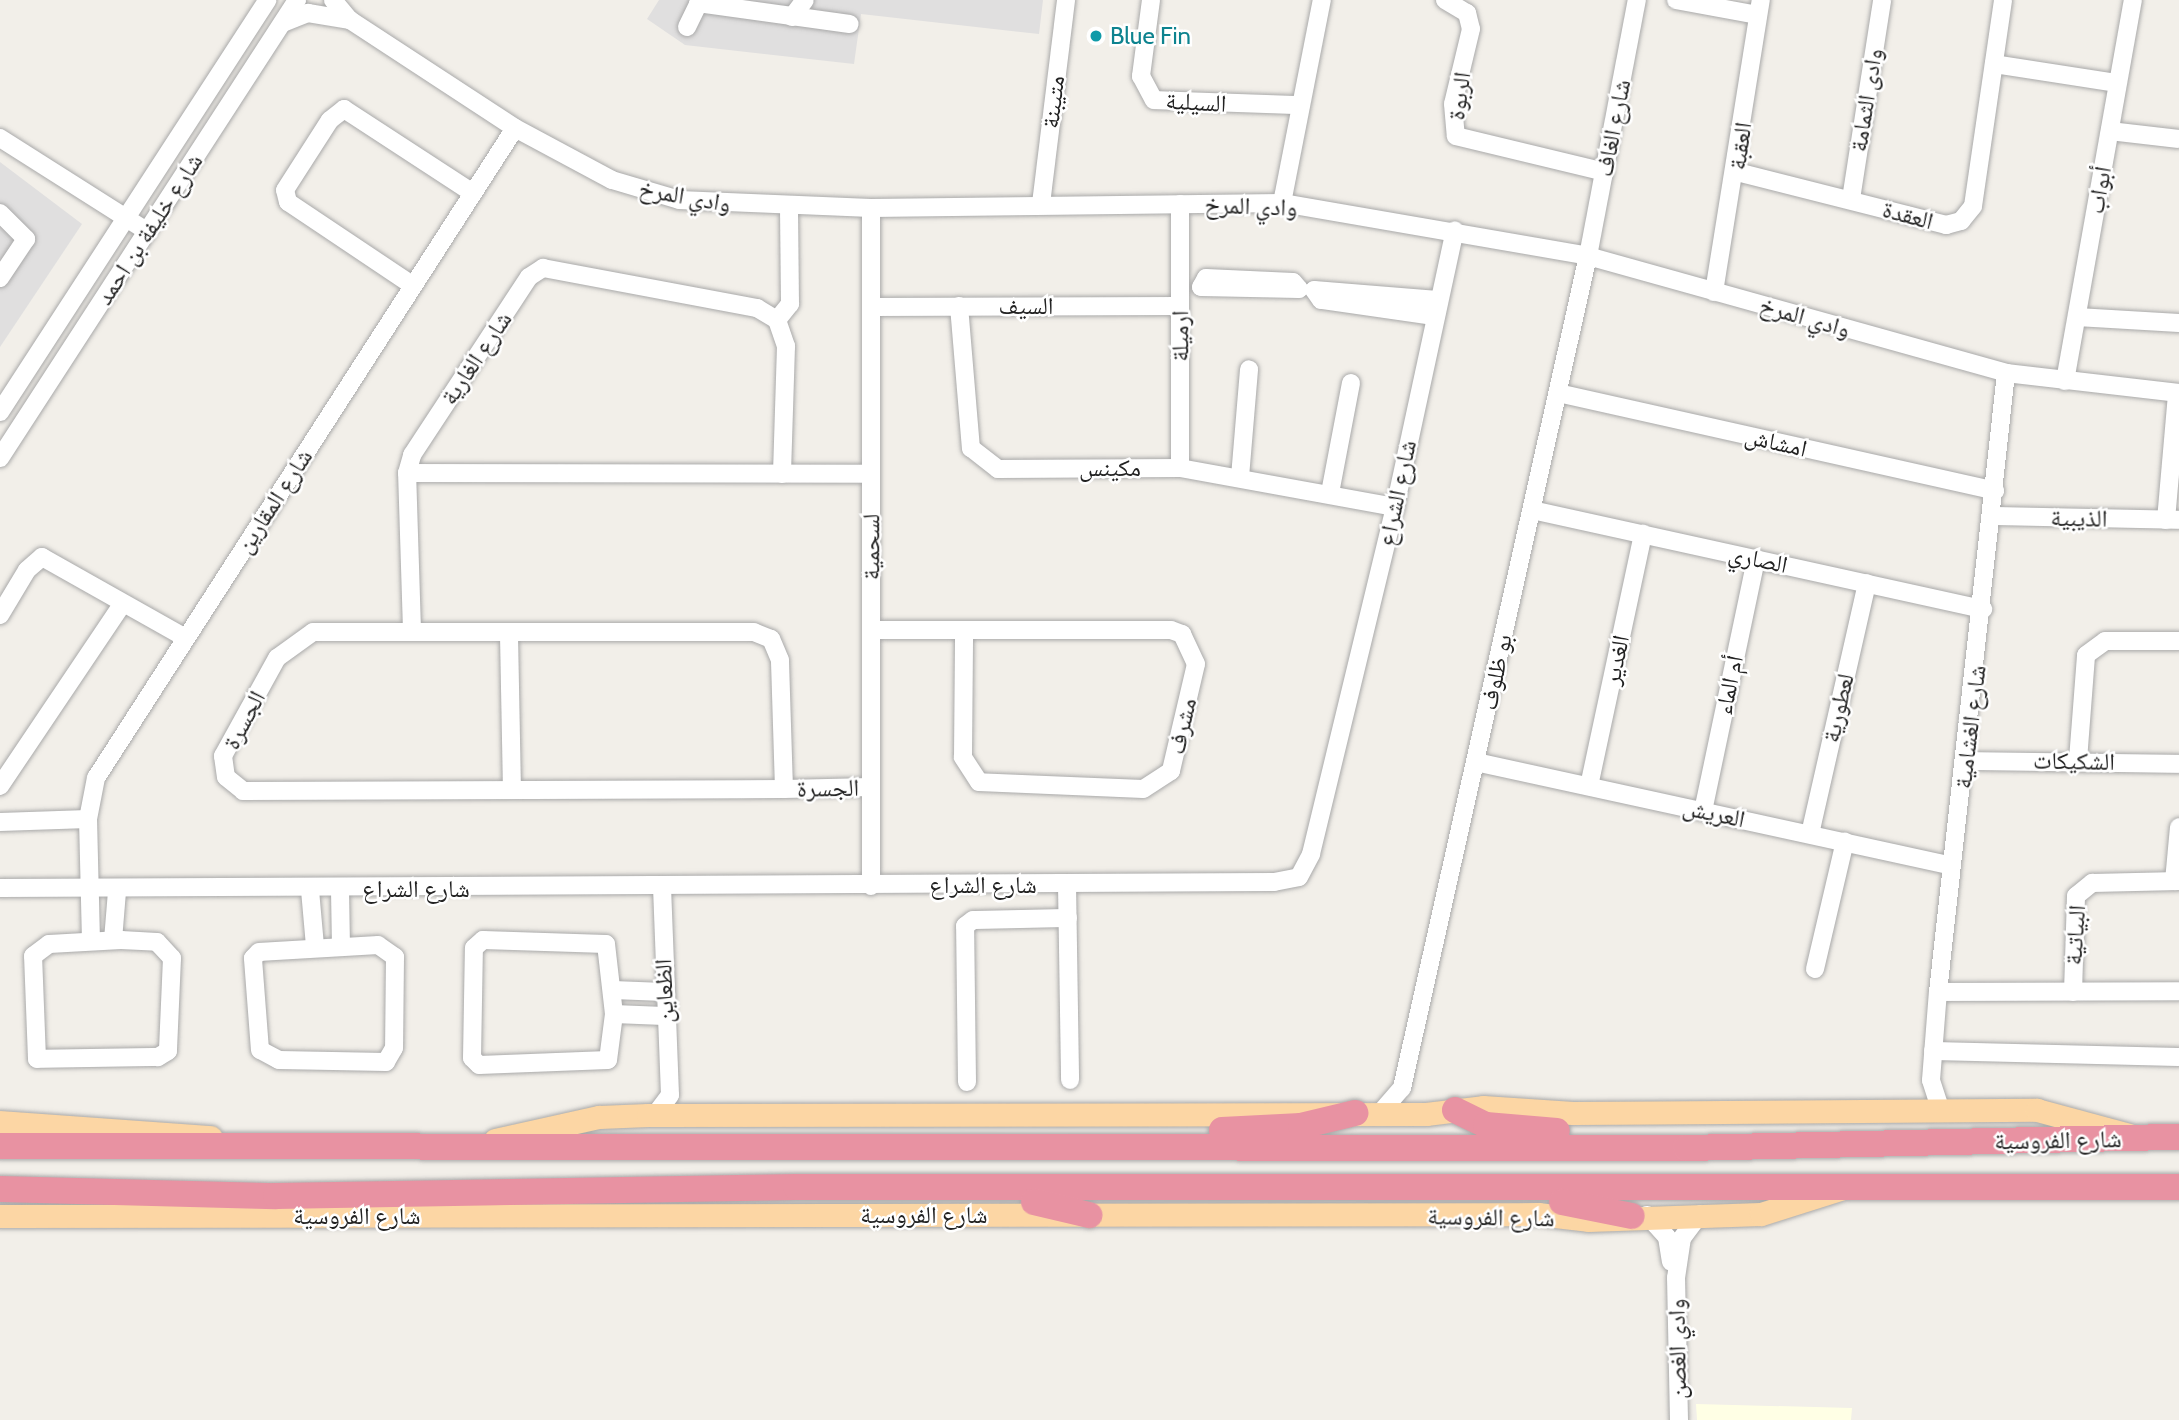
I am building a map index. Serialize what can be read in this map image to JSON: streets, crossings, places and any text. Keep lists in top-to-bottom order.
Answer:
{
  "streets": {
    "highway": ["شارع الفروسية"],
    "street": [
      "الربوة",
      "وادى الثمامة",
      "متيبنة",
      "السيلية",
      "شارع الغاف",
      "العقبة",
      "أبواب",
      "وادي المرخ",
      "العقدة",
      "شارع خليفة بن احمد",
      "السيف",
      "ارميلة",
      "شارع الغارية",
      "امشاش",
      "مكينس",
      "شارع الشراع",
      "شارع المقارين",
      "الذيبية",
      "لسحمية",
      "الصاري",
      "الغدير",
      "بو ظلوف",
      "أم الماء",
      "لعطورية",
      "الجسرة",
      "مشرف",
      "شارع الغشامية",
      "الشكيكات",
      "العريش",
      "البياتية",
      "الظعاين",
      "وادي الغصن"
    ]
  },
  "crossings": [
    ["الربوة", "شارع الغاف"],
    ["وادى الثمامة", "العقدة"],
    ["متيبنة", "وادي المرخ"],
    ["شارع الغاف", "وادي المرخ"],
    ["شارع الغاف", "بو ظلوف"],
    ["العقبة", "وادي المرخ"],
    ["العقبة", "العقدة"],
    ["أبواب", "وادي المرخ"],
    ["وادي المرخ", "شارع خليفة بن احمد"],
    ["وادي المرخ", "ارميلة"],
    ["وادي المرخ", "شارع الشراع"],
    ["وادي المرخ", "شارع المقارين"],
    ["وادي المرخ", "الذيبية"],
    ["وادي المرخ", "لسحمية"],
    ["وادي المرخ", "بو ظلوف"],
    ["وادي المرخ", "شارع الغشامية"],
    ["السيف", "ارميلة"],
    ["السيف", "مكينس"],
    ["السيف", "لسحمية"],
    ["ارميلة", "مكينس"],
    ["امشاش", "بو ظلوف"],
    ["امشاش", "شارع الغشامية"],
    ["مكينس", "شارع الشراع"],
    ["شارع الشراع", "شارع المقارين"],
    ["شارع الشراع", "لسحمية"],
    ["شارع الشراع", "الظعاين"],
    ["الذيبية", "شارع الغشامية"],
    ["لسحمية", "الجسرة"],
    ["لسحمية", "مشرف"],
    ["الصاري", "الغدير"],
    ["الصاري", "بو ظلوف"],
    ["الصاري", "أم الماء"],
    ["الصاري", "لعطورية"],
    ["الصاري", "شارع الغشامية"],
    ["الغدير", "العريش"],
    ["بو ظلوف", "العريش"],
    ["بو ظلوف", "شارع الفروسية"],
    ["أم الماء", "العريش"],
    ["لعطورية", "العريش"],
    ["شارع الغشامية", "الشكيكات"],
    ["شارع الغشامية", "العريش"],
    ["شارع الغشامية", "البياتية"],
    ["شارع الغشامية", "شارع الفروسية"],
    ["شارع الفروسية", "وادي الغصن"]
  ],
  "places": ["Blue Fin"]
}
